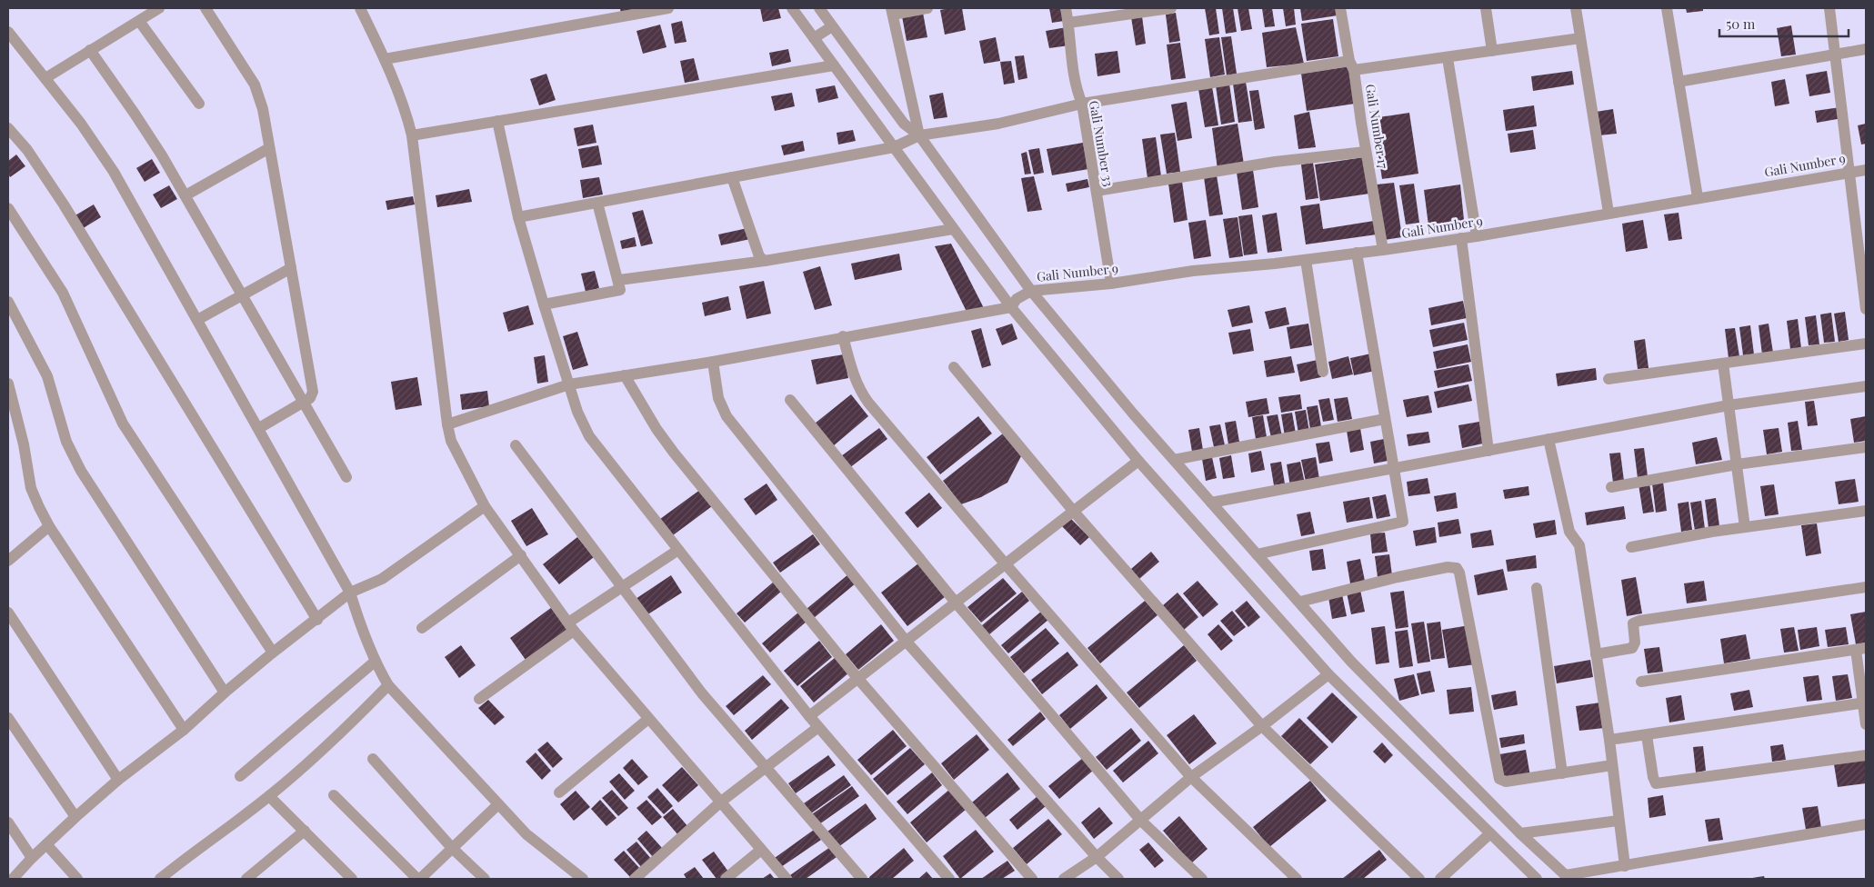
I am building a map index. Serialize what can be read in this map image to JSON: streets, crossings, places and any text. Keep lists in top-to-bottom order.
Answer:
{
  "streets": {
    "street": ["Gali Number 17", "Gali Number 33", "Gali Number 9"]
  },
  "crossings": [
    ["Gali Number 17", "Gali Number 9"],
    ["Gali Number 33", "Gali Number 9"]
  ],
  "scale_bar": "50 m"
}
